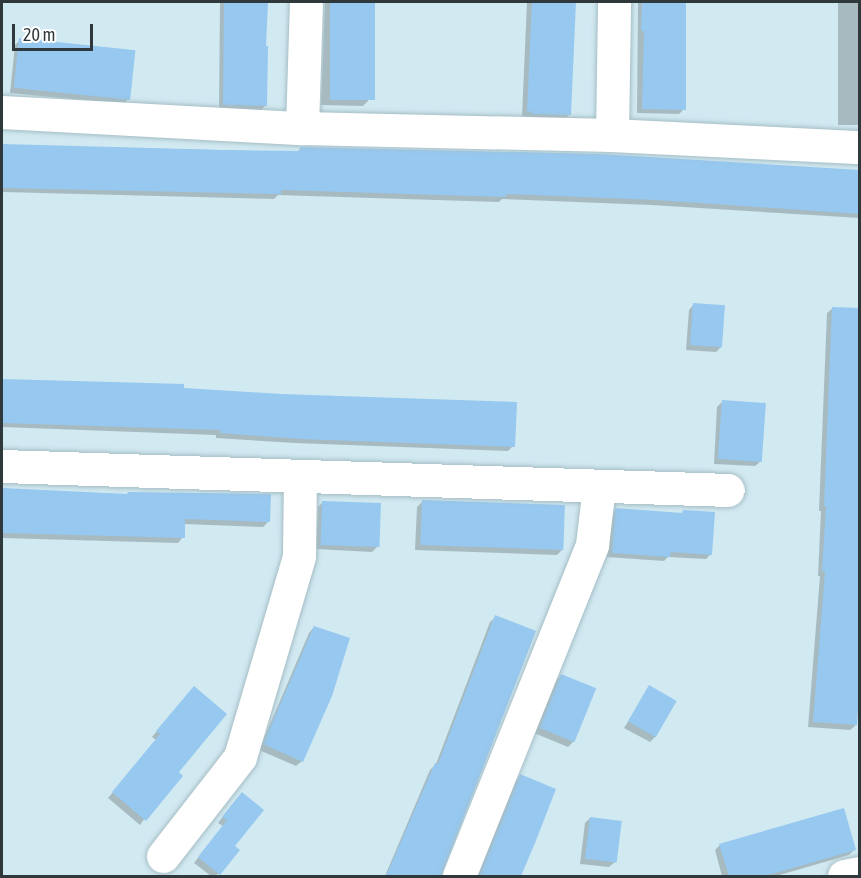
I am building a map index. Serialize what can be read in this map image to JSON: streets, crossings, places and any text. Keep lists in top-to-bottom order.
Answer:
{
  "scale_bar": "20 m"
}
